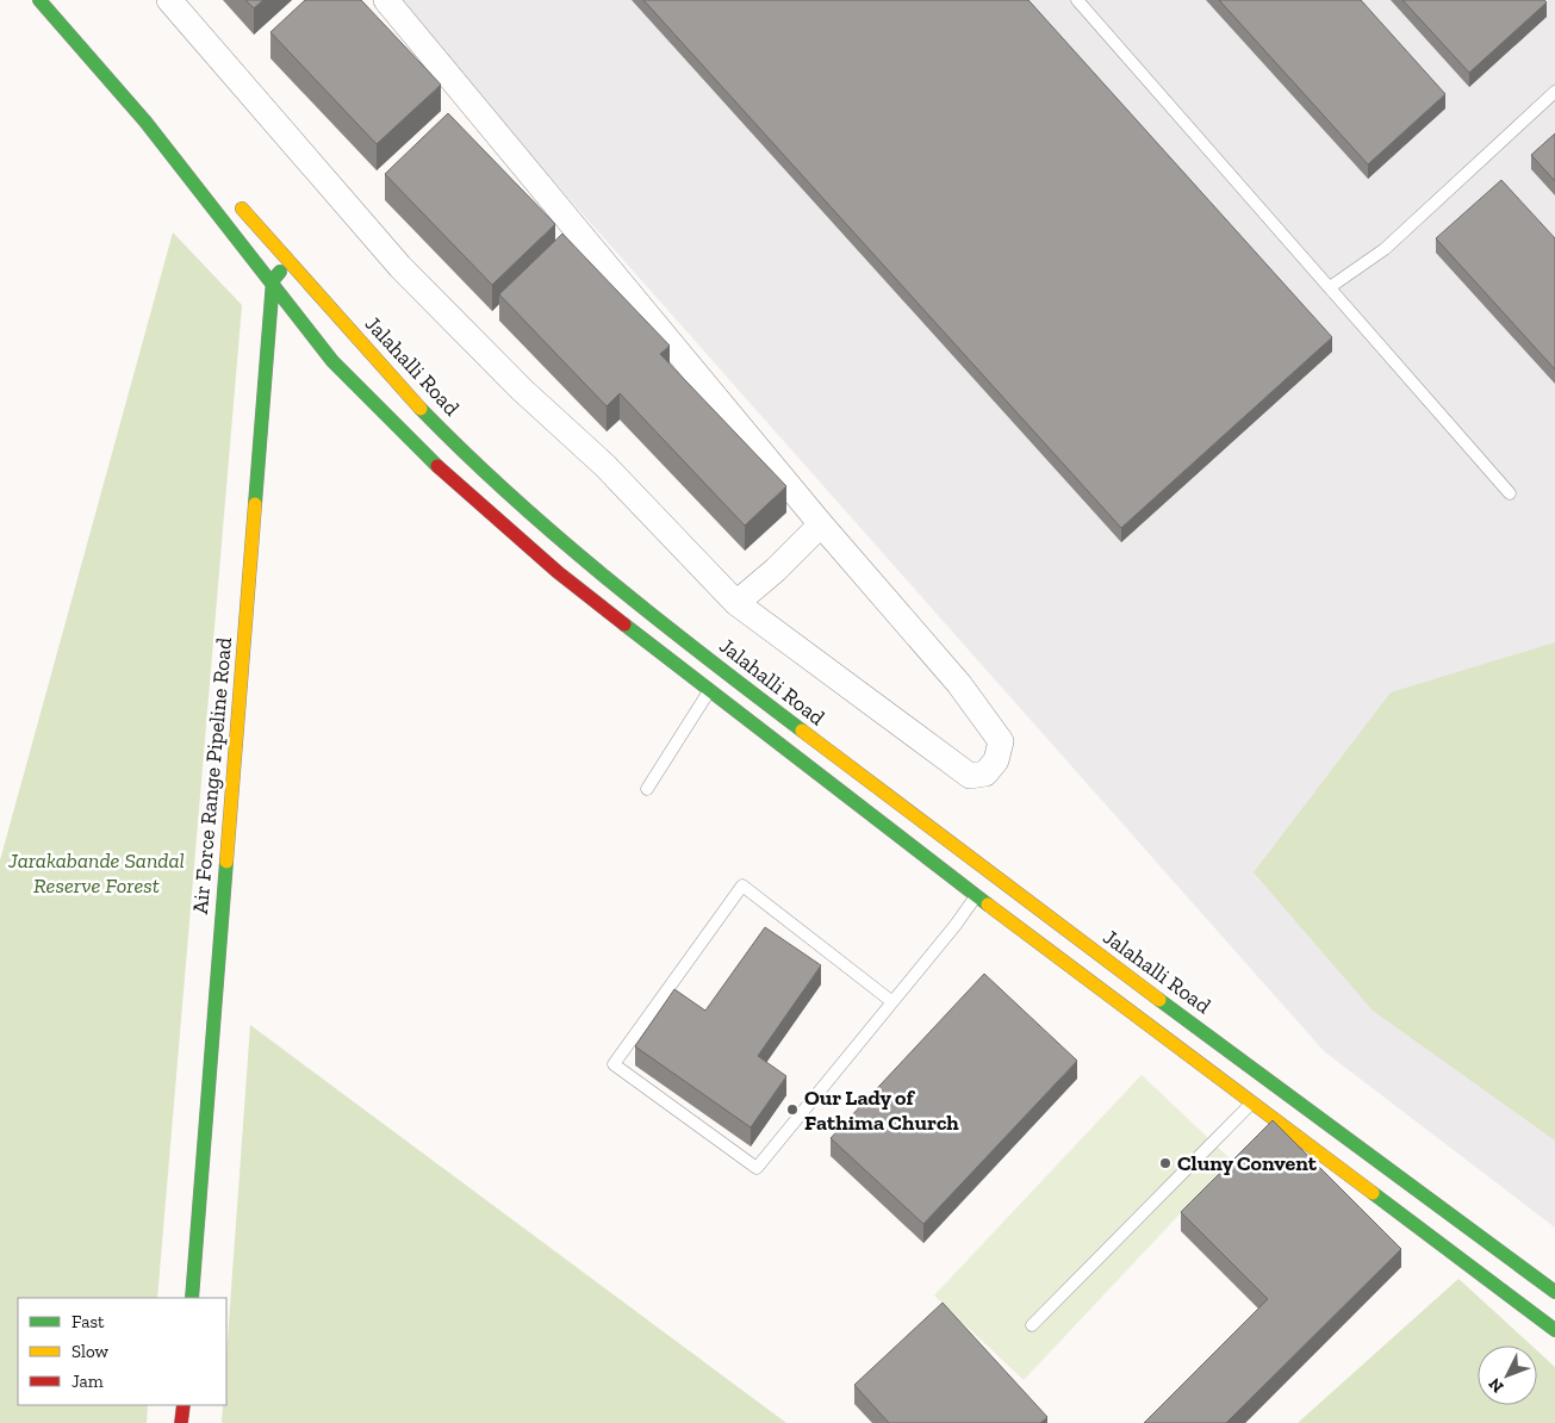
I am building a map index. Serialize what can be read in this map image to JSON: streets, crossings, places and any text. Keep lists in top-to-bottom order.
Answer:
{
  "streets": {
    "main road": ["Jalahalli Road", "Air Force Range Pipeline Road"]
  },
  "parks": ["Jarakabande Sandal Reserve Forest"],
  "places": ["Our Lady of Fathima Church", "Cluny Convent"],
  "legend": ["Fast", "Slow", "Jam"],
  "north": "bottom left"
}
